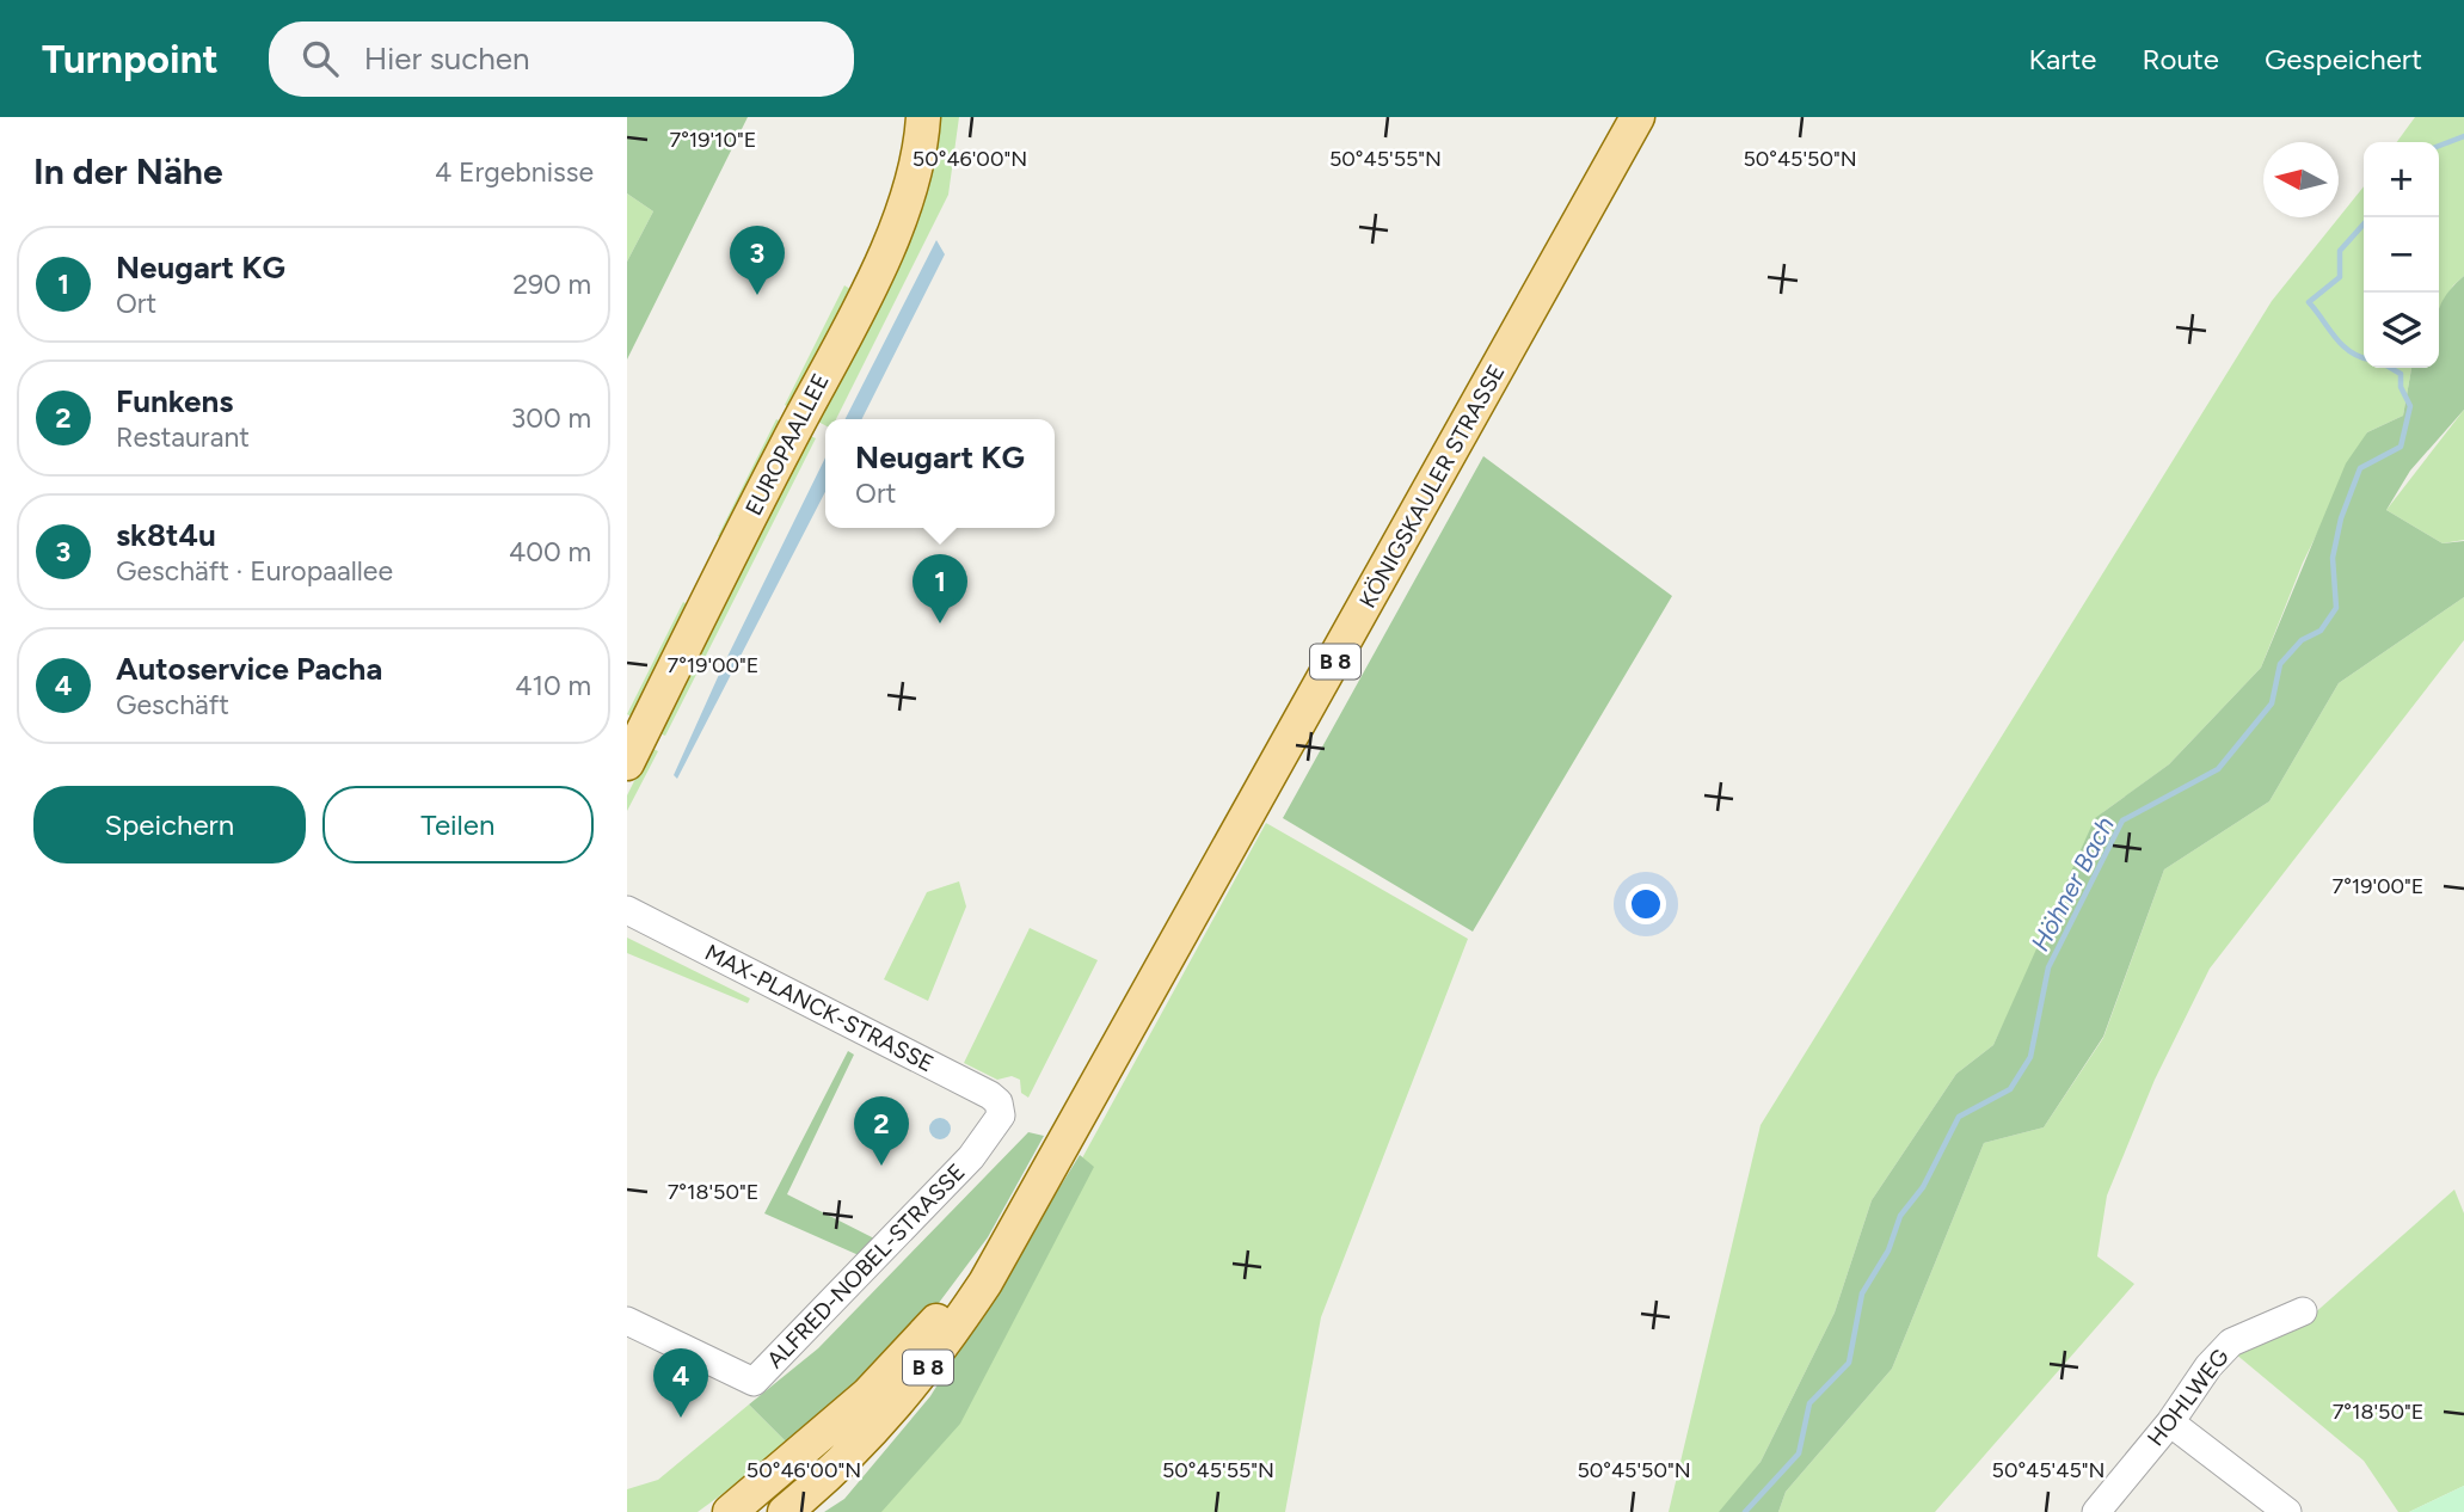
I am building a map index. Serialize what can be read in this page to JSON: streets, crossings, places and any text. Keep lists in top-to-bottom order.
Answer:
{
  "streets": {
    "main road": ["EUROPAALLEE", "KÖNIGSKAULER STRASSE", "B 8"],
    "street": ["MAX-PLANCK-STRASSE", "ALFRED-NOBEL-STRASSE", "HOHLWEG"]
  },
  "crossings": [
    ["MAX-PLANCK-STRASSE", "ALFRED-NOBEL-STRASSE"]
  ],
  "water": ["Höhner Bach"],
  "north": "left",
  "page": {
    "header": "Turnpoint",
    "search": "Hier suchen",
    "nav": ["Karte", "Route", "Gespeichert"],
    "heading": ["In der Nähe", "4 Ergebnisse"],
    "map_buttons": ["+", "−"],
    "list": [
      {
        "mark": "1",
        "name": "Neugart KG",
        "note": "Ort",
        "value": "290 m"
      },
      {
        "mark": "2",
        "name": "Funkens",
        "note": "Restaurant",
        "value": "300 m"
      },
      {
        "mark": "3",
        "name": "sk8t4u",
        "note": "Geschäft · Europaallee",
        "value": "400 m"
      },
      {
        "mark": "4",
        "name": "Autoservice Pacha",
        "note": "Geschäft",
        "value": "410 m"
      }
    ],
    "pins": [
      "3",
      "1",
      "2",
      "4"
    ],
    "popup": ["Neugart KG", "Ort"],
    "buttons": ["Speichern", "Teilen"]
  },
  "coordinates": [
    "7°19'10\"E",
    "50°46'00\"N",
    "50°45'55\"N",
    "50°45'50\"N",
    "7°19'00\"E",
    "7°18'50\"E",
    "50°45'45\"N"
  ]
}
